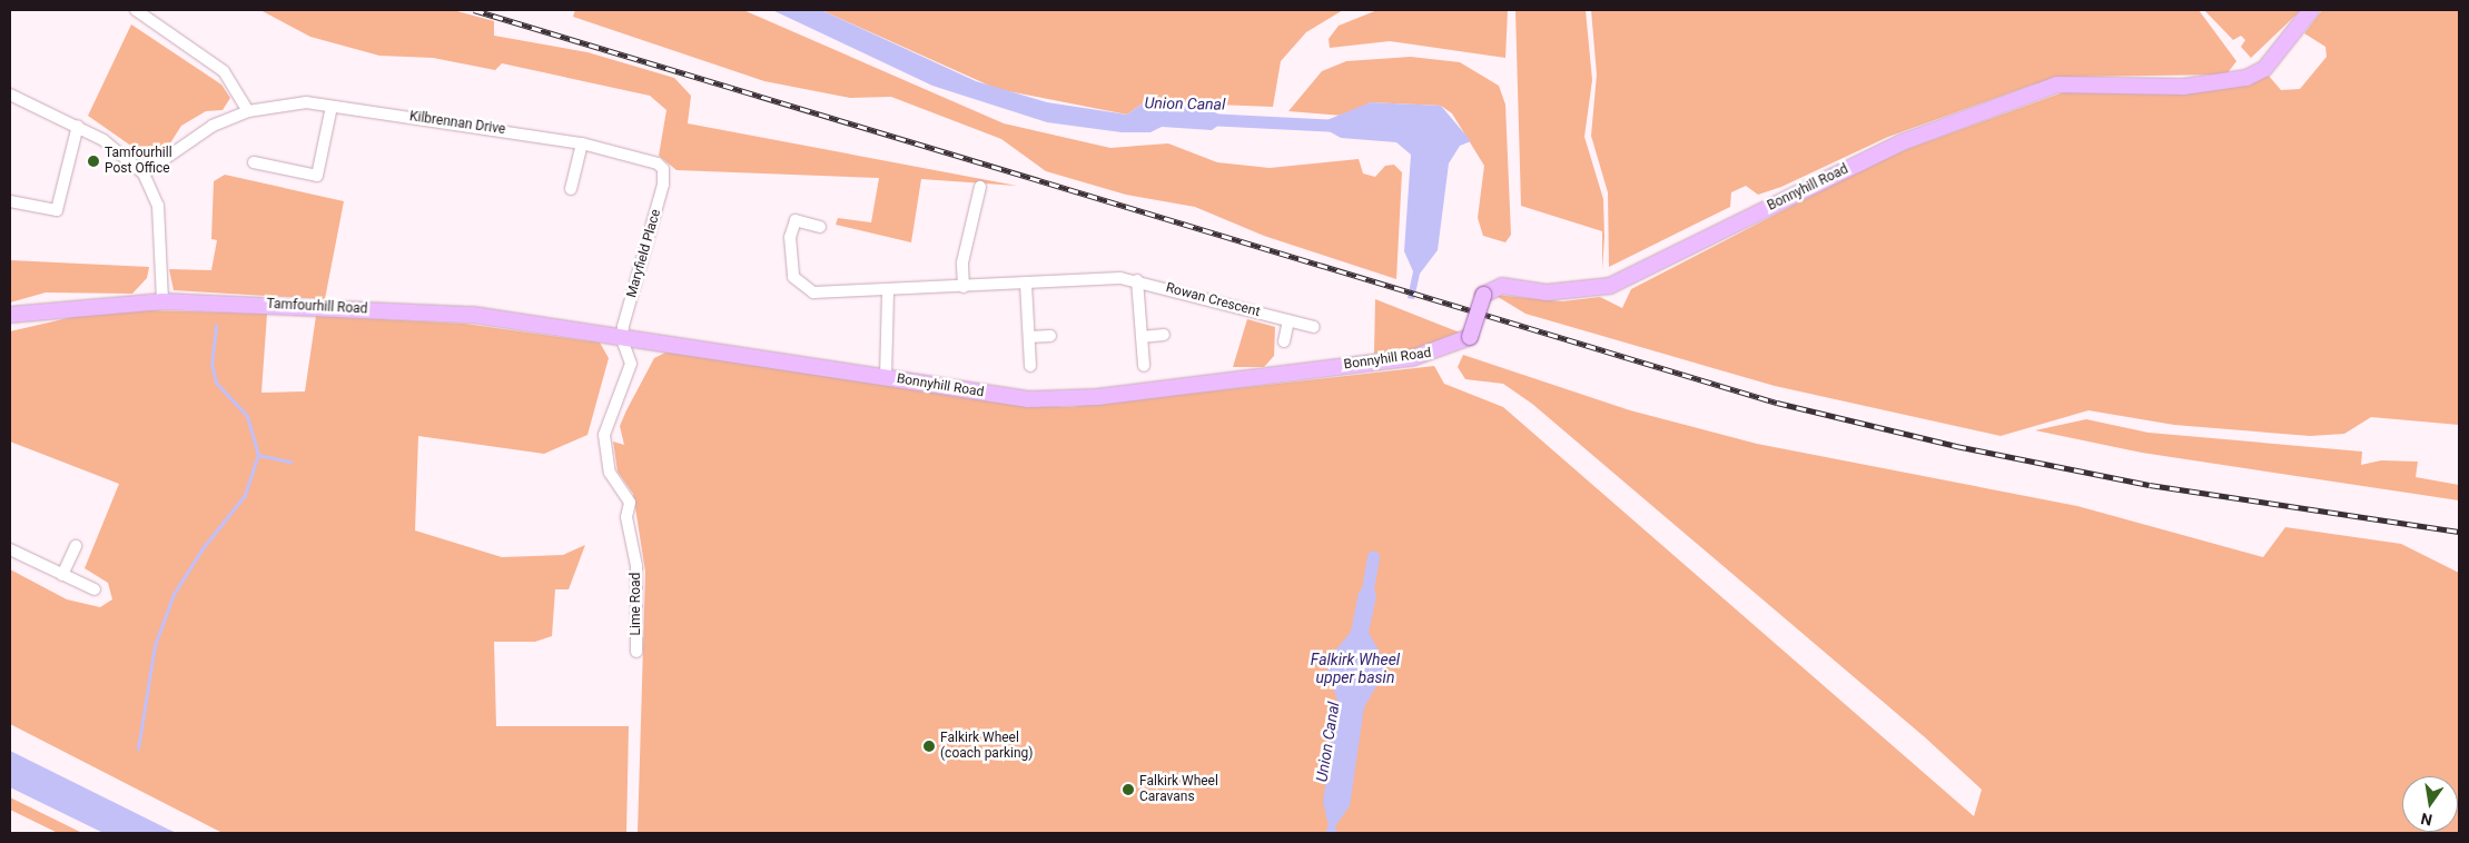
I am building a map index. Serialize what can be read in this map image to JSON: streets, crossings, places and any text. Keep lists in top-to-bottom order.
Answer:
{
  "streets": {
    "main road": ["Bonnyhill Road", "Tamfourhill Road"],
    "street": [
      "Kilbrennan Drive",
      "Maryfield Place",
      "Rowan Crescent",
      "Lime Road"
    ]
  },
  "crossings": [
    ["Kilbrennan Drive", "Maryfield Place"],
    ["Bonnyhill Road", "Maryfield Place"],
    ["Bonnyhill Road", "Tamfourhill Road"],
    ["Bonnyhill Road", "Lime Road"],
    ["Maryfield Place", "Tamfourhill Road"],
    ["Maryfield Place", "Lime Road"],
    ["Tamfourhill Road", "Lime Road"]
  ],
  "water": ["Union Canal", "Falkirk Wheel upper basin"],
  "places": ["Tamfourhill Post Office", "Falkirk Wheel (coach parking)", "Falkirk Wheel Caravans"],
  "north": "bottom"
}
